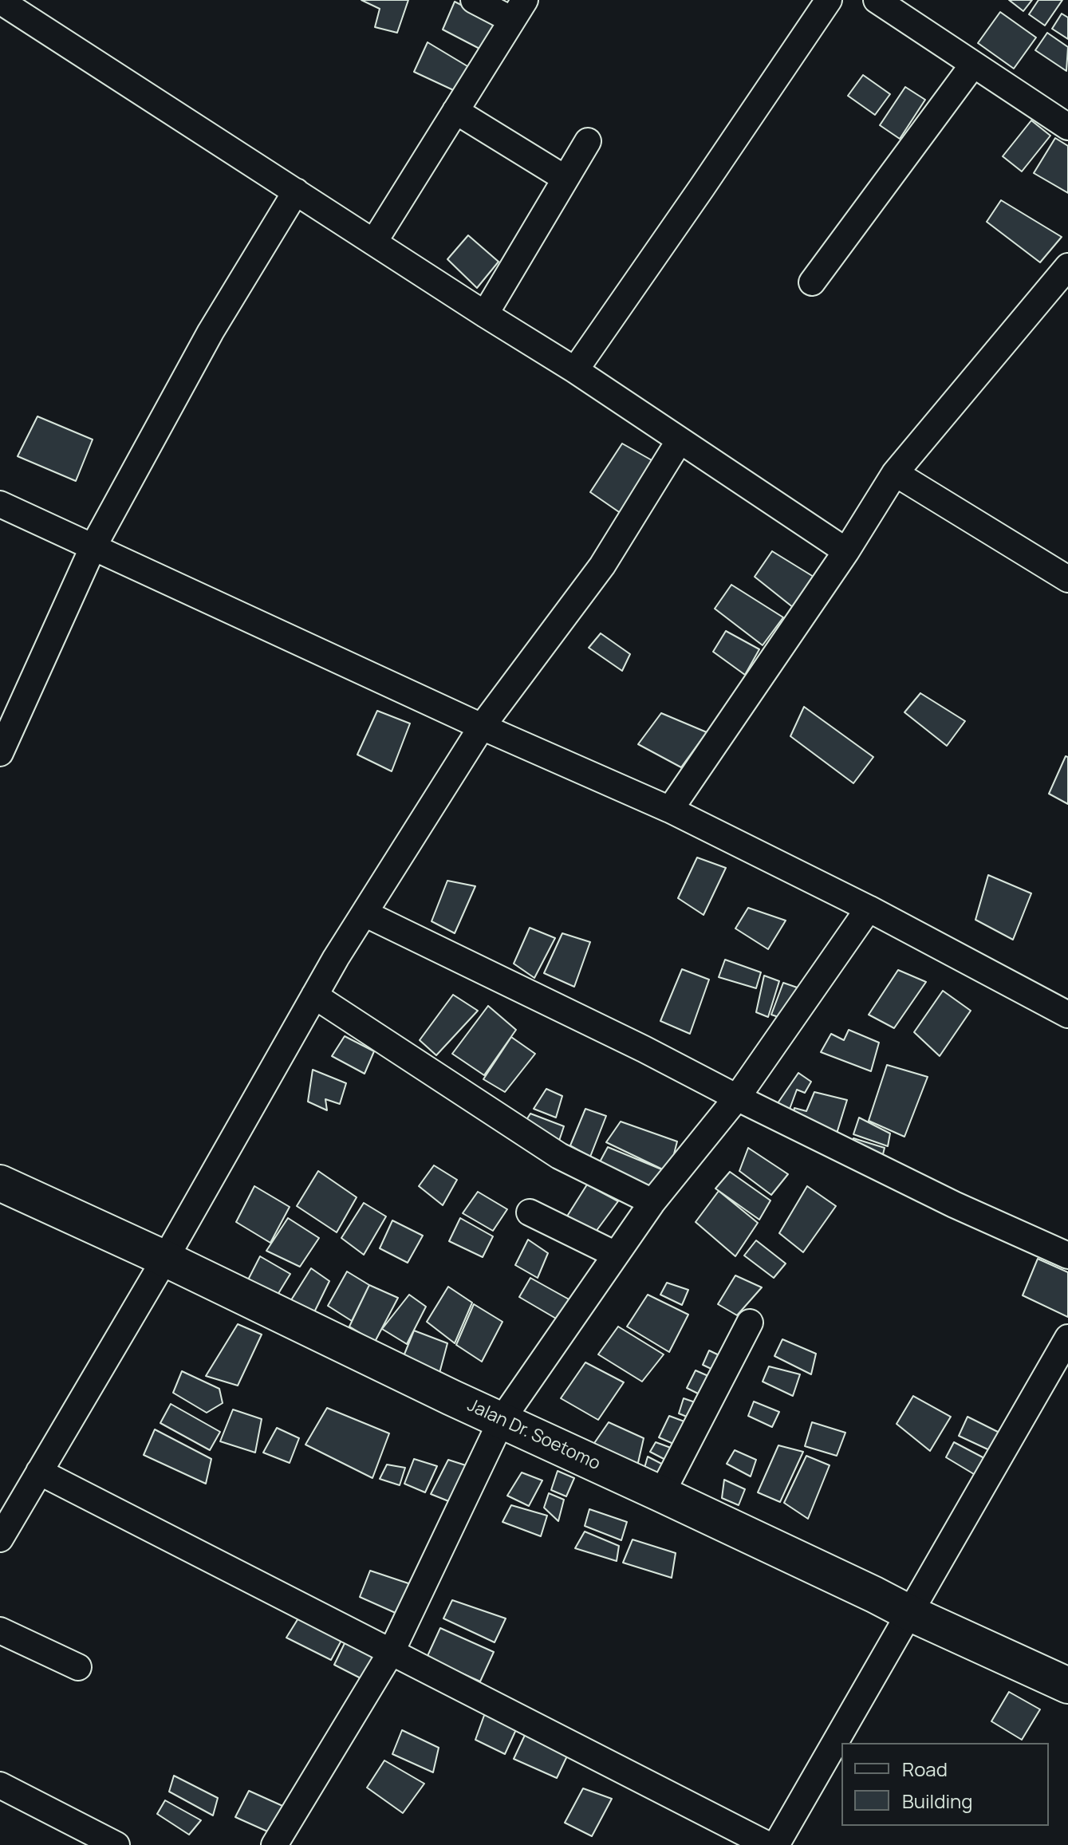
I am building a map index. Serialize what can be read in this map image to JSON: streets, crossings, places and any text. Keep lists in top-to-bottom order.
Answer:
{
  "streets": {
    "street": ["Jalan Dr. Soetomo"]
  },
  "legend": ["Road", "Building"]
}
